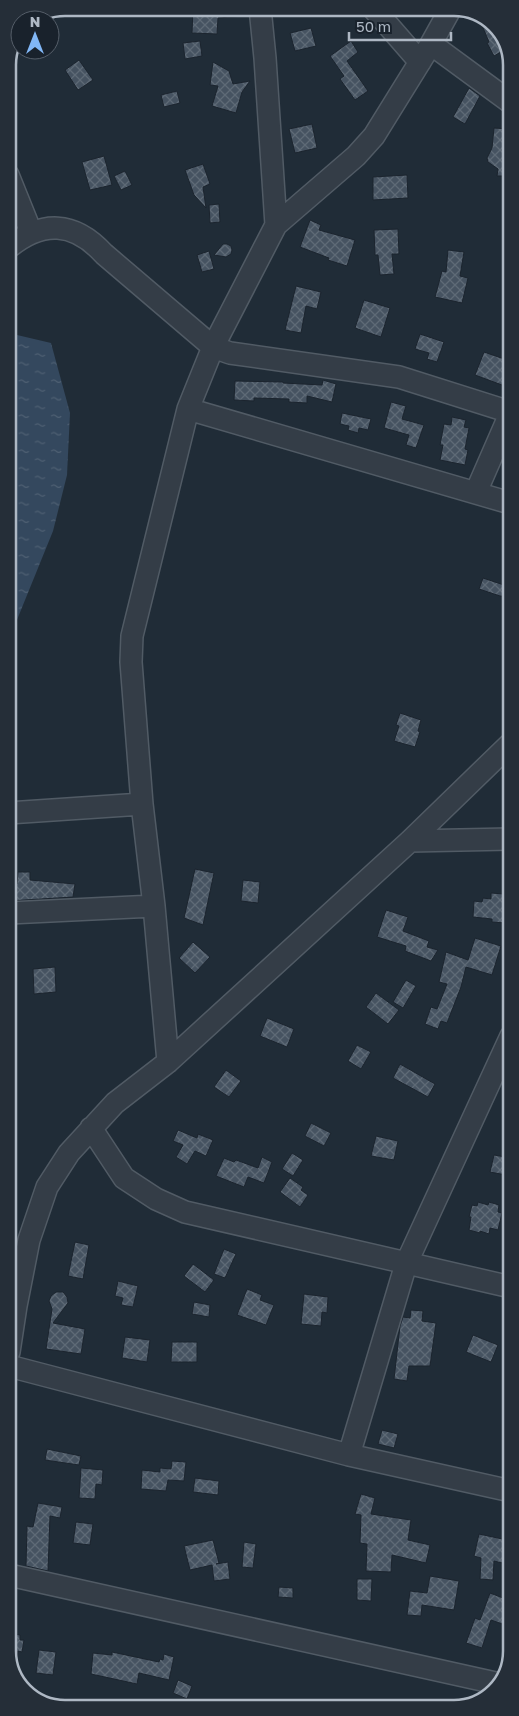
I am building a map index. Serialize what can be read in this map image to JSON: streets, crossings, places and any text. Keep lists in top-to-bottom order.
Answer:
{
  "scale_bar": "50 m",
  "north": "top"
}
